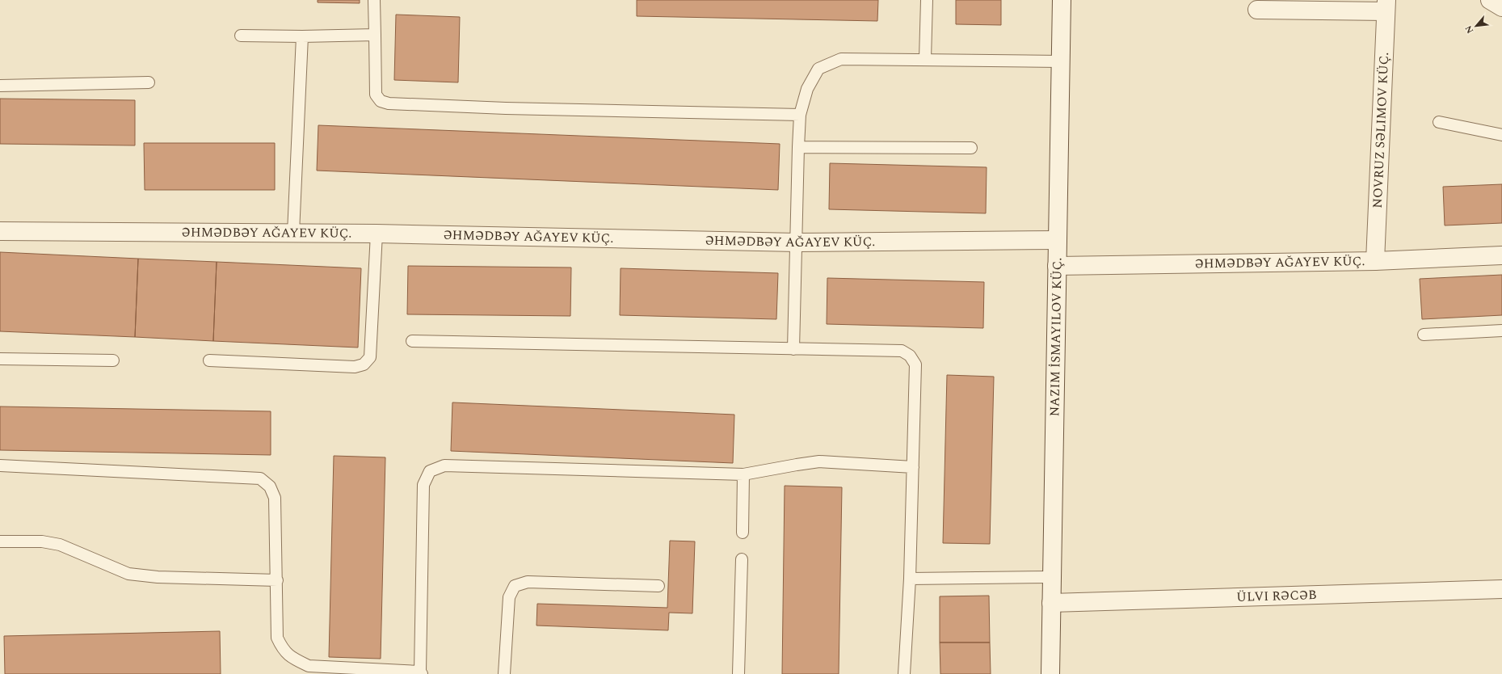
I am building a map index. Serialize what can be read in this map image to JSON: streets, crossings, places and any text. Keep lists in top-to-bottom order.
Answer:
{
  "streets": {
    "street": ["NOVRUZ SƏLIMOV KÜÇ.", "ƏHMƏDBƏY AĞAYEV KÜÇ.", "ÜLVI RƏCƏB"]
  },
  "crossings": [
    ["NOVRUZ SƏLIMOV KÜÇ.", "ƏHMƏDBƏY AĞAYEV KÜÇ."]
  ],
  "north": "bottom left"
}
